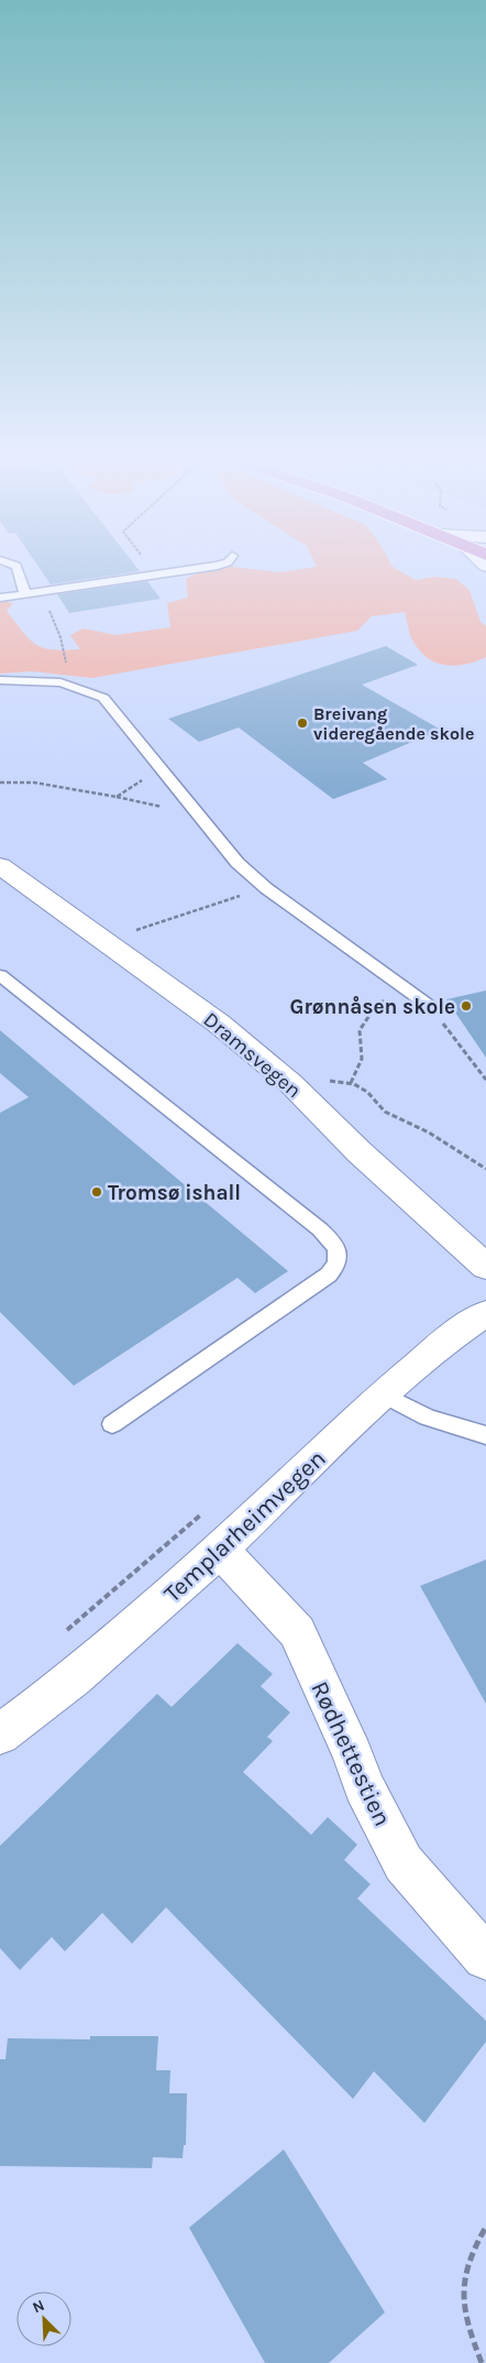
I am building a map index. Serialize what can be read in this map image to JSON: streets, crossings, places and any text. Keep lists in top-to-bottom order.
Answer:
{
  "streets": {
    "street": ["Dramsvegen", "Templarheimvegen", "Rødhettestien"]
  },
  "crossings": [
    ["Templarheimvegen", "Rødhettestien"]
  ],
  "places": ["Breivang videregående skole", "Grønnåsen skole", "Tromsø ishall"],
  "north": "top left"
}
